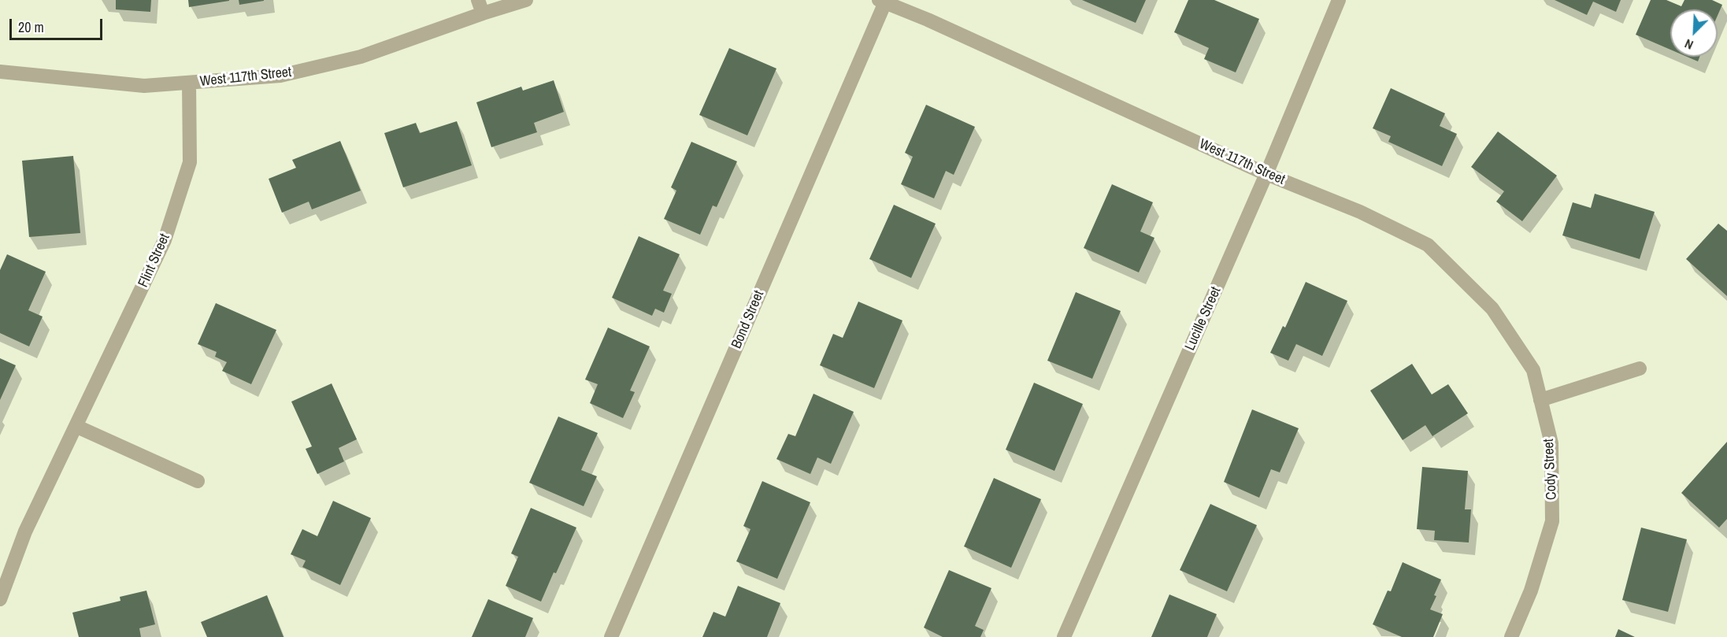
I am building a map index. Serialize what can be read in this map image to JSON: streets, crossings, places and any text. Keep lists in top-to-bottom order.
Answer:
{
  "streets": {
    "street": [
      "West 117th Street",
      "Flint Street",
      "Lucille Street",
      "Bond Street",
      "Cody Street"
    ]
  },
  "crossings": [
    ["West 117th Street", "Flint Street"],
    ["West 117th Street", "Lucille Street"],
    ["West 117th Street", "Bond Street"],
    ["West 117th Street", "Cody Street"]
  ],
  "scale_bar": "20 m",
  "north": "bottom left"
}
